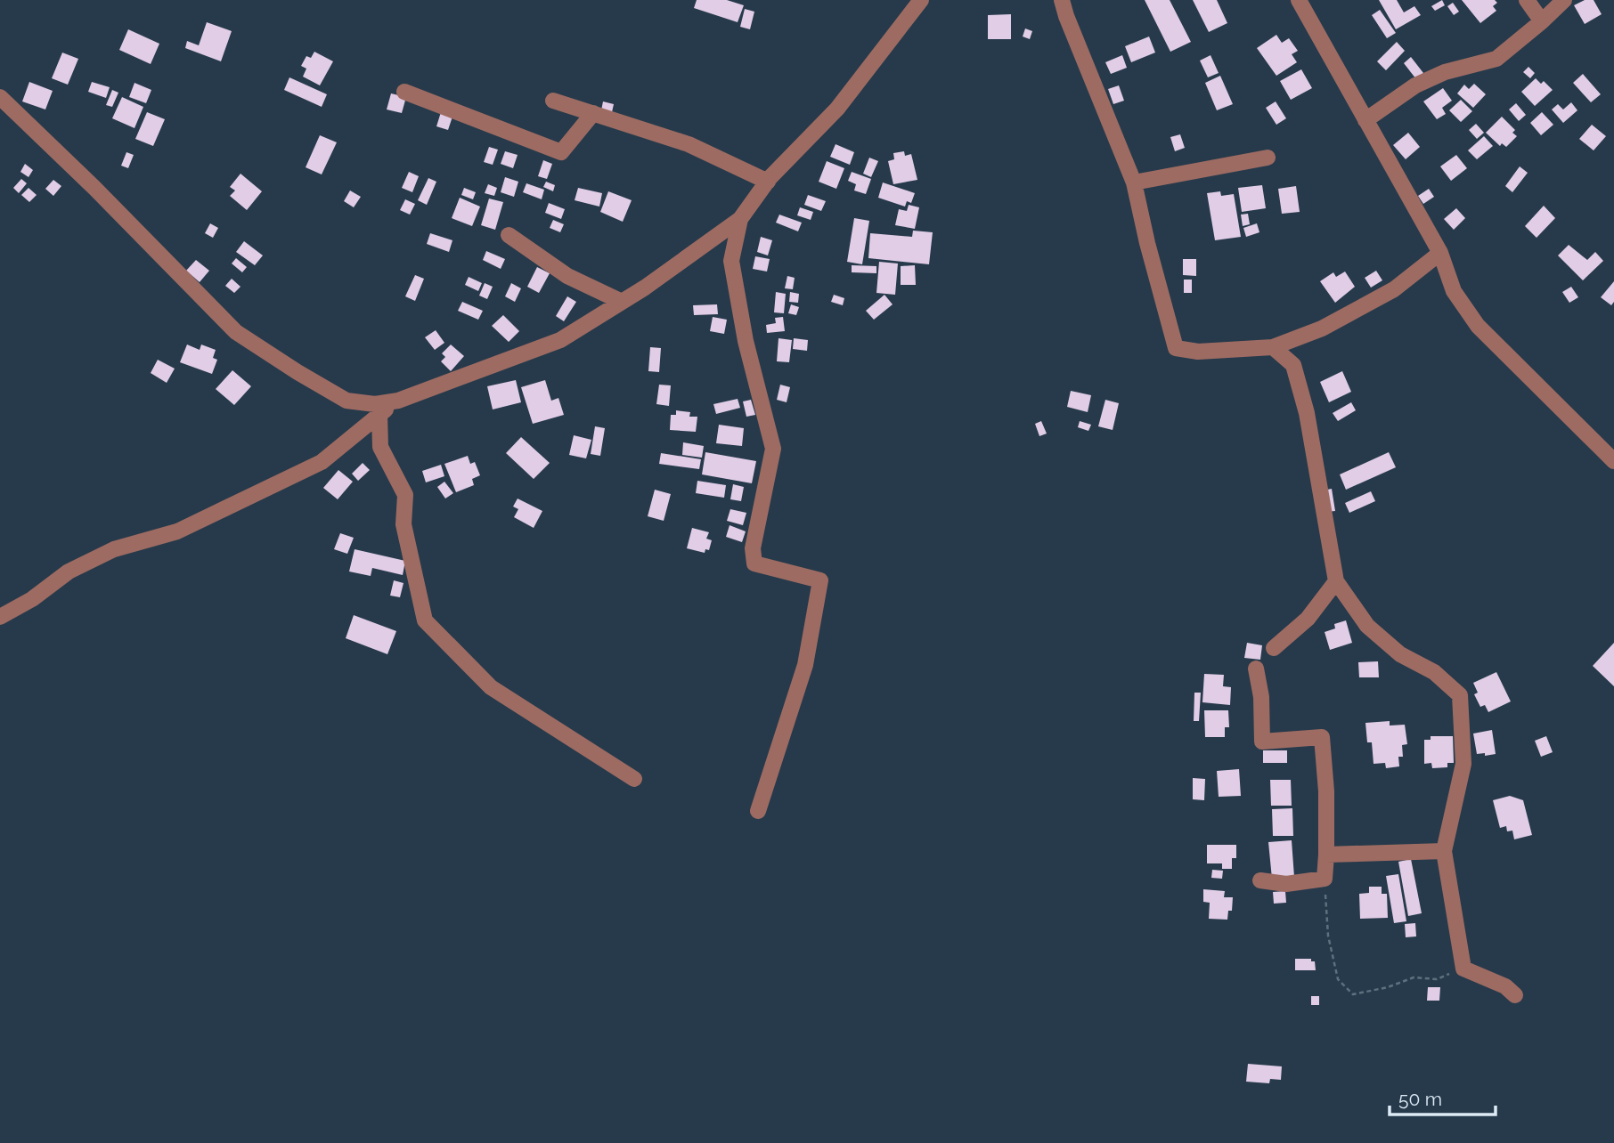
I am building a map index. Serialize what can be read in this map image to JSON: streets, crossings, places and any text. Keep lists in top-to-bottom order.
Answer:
{
  "scale_bar": "50 m"
}
